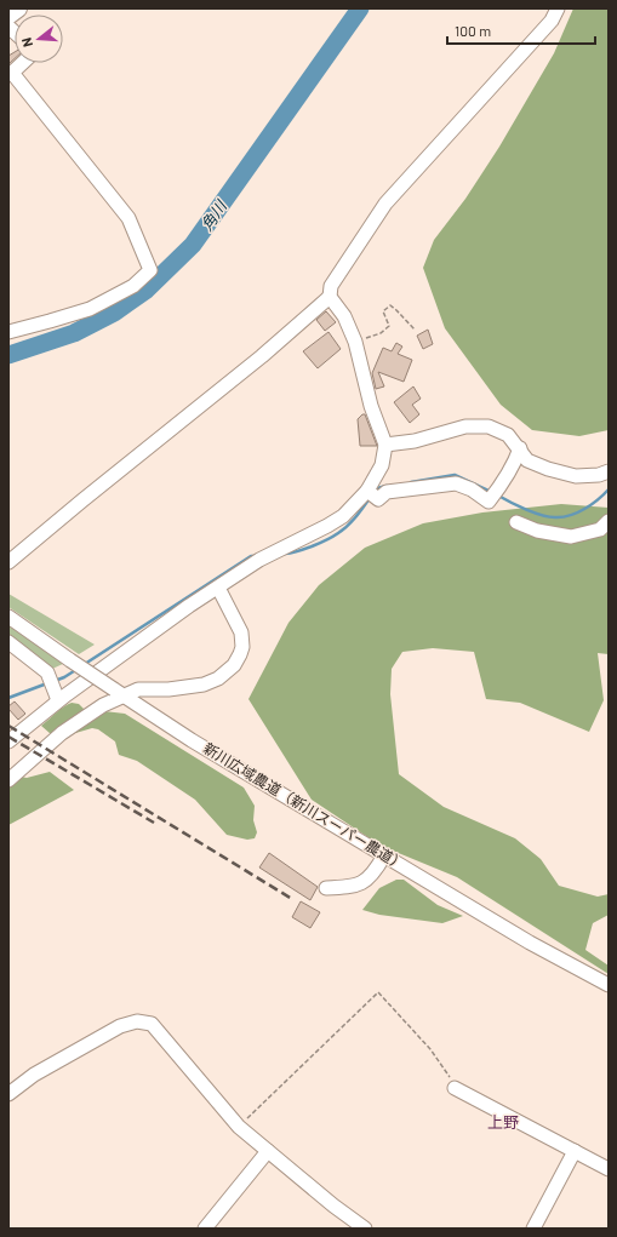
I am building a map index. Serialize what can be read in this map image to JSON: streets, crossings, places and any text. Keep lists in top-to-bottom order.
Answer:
{
  "streets": {
    "street": ["新川広域農道（新川スーパー農道）"]
  },
  "districts": ["上野"],
  "water": ["角川"],
  "scale_bar": "100 m",
  "north": "left"
}
